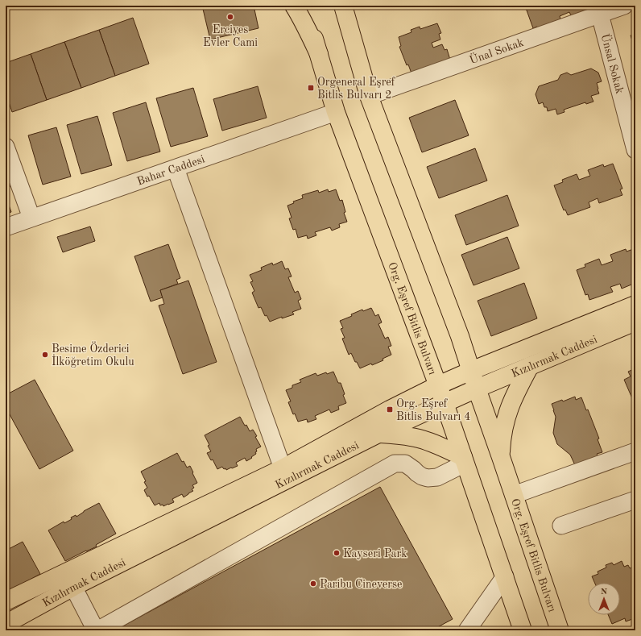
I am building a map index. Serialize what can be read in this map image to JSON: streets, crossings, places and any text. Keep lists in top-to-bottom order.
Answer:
{
  "streets": {
    "main road": ["Org. Eşref Bitlis Bulvarı", "Kızılırmak Caddesi"],
    "street": ["Ünal Sokak", "Ünsal Sokak", "Bahar Caddesi"]
  },
  "crossings": [
    ["Ünal Sokak", "Ünsal Sokak"],
    ["Ünal Sokak", "Org. Eşref Bitlis Bulvarı"],
    ["Bahar Caddesi", "Org. Eşref Bitlis Bulvarı"],
    ["Org. Eşref Bitlis Bulvarı", "Kızılırmak Caddesi"]
  ],
  "places": {
    "other": [
      "Erciyes Evler Cami",
      "Besime Özderici İlköğretim Okulu",
      "Kayseri Park",
      "Paribu Cineverse"
    ],
    "transit": ["Orgeneral Eşref Bitlis Bulvarı 2", "Org. Eşref Bitlis Bulvarı 4"]
  },
  "north": "top"
}
